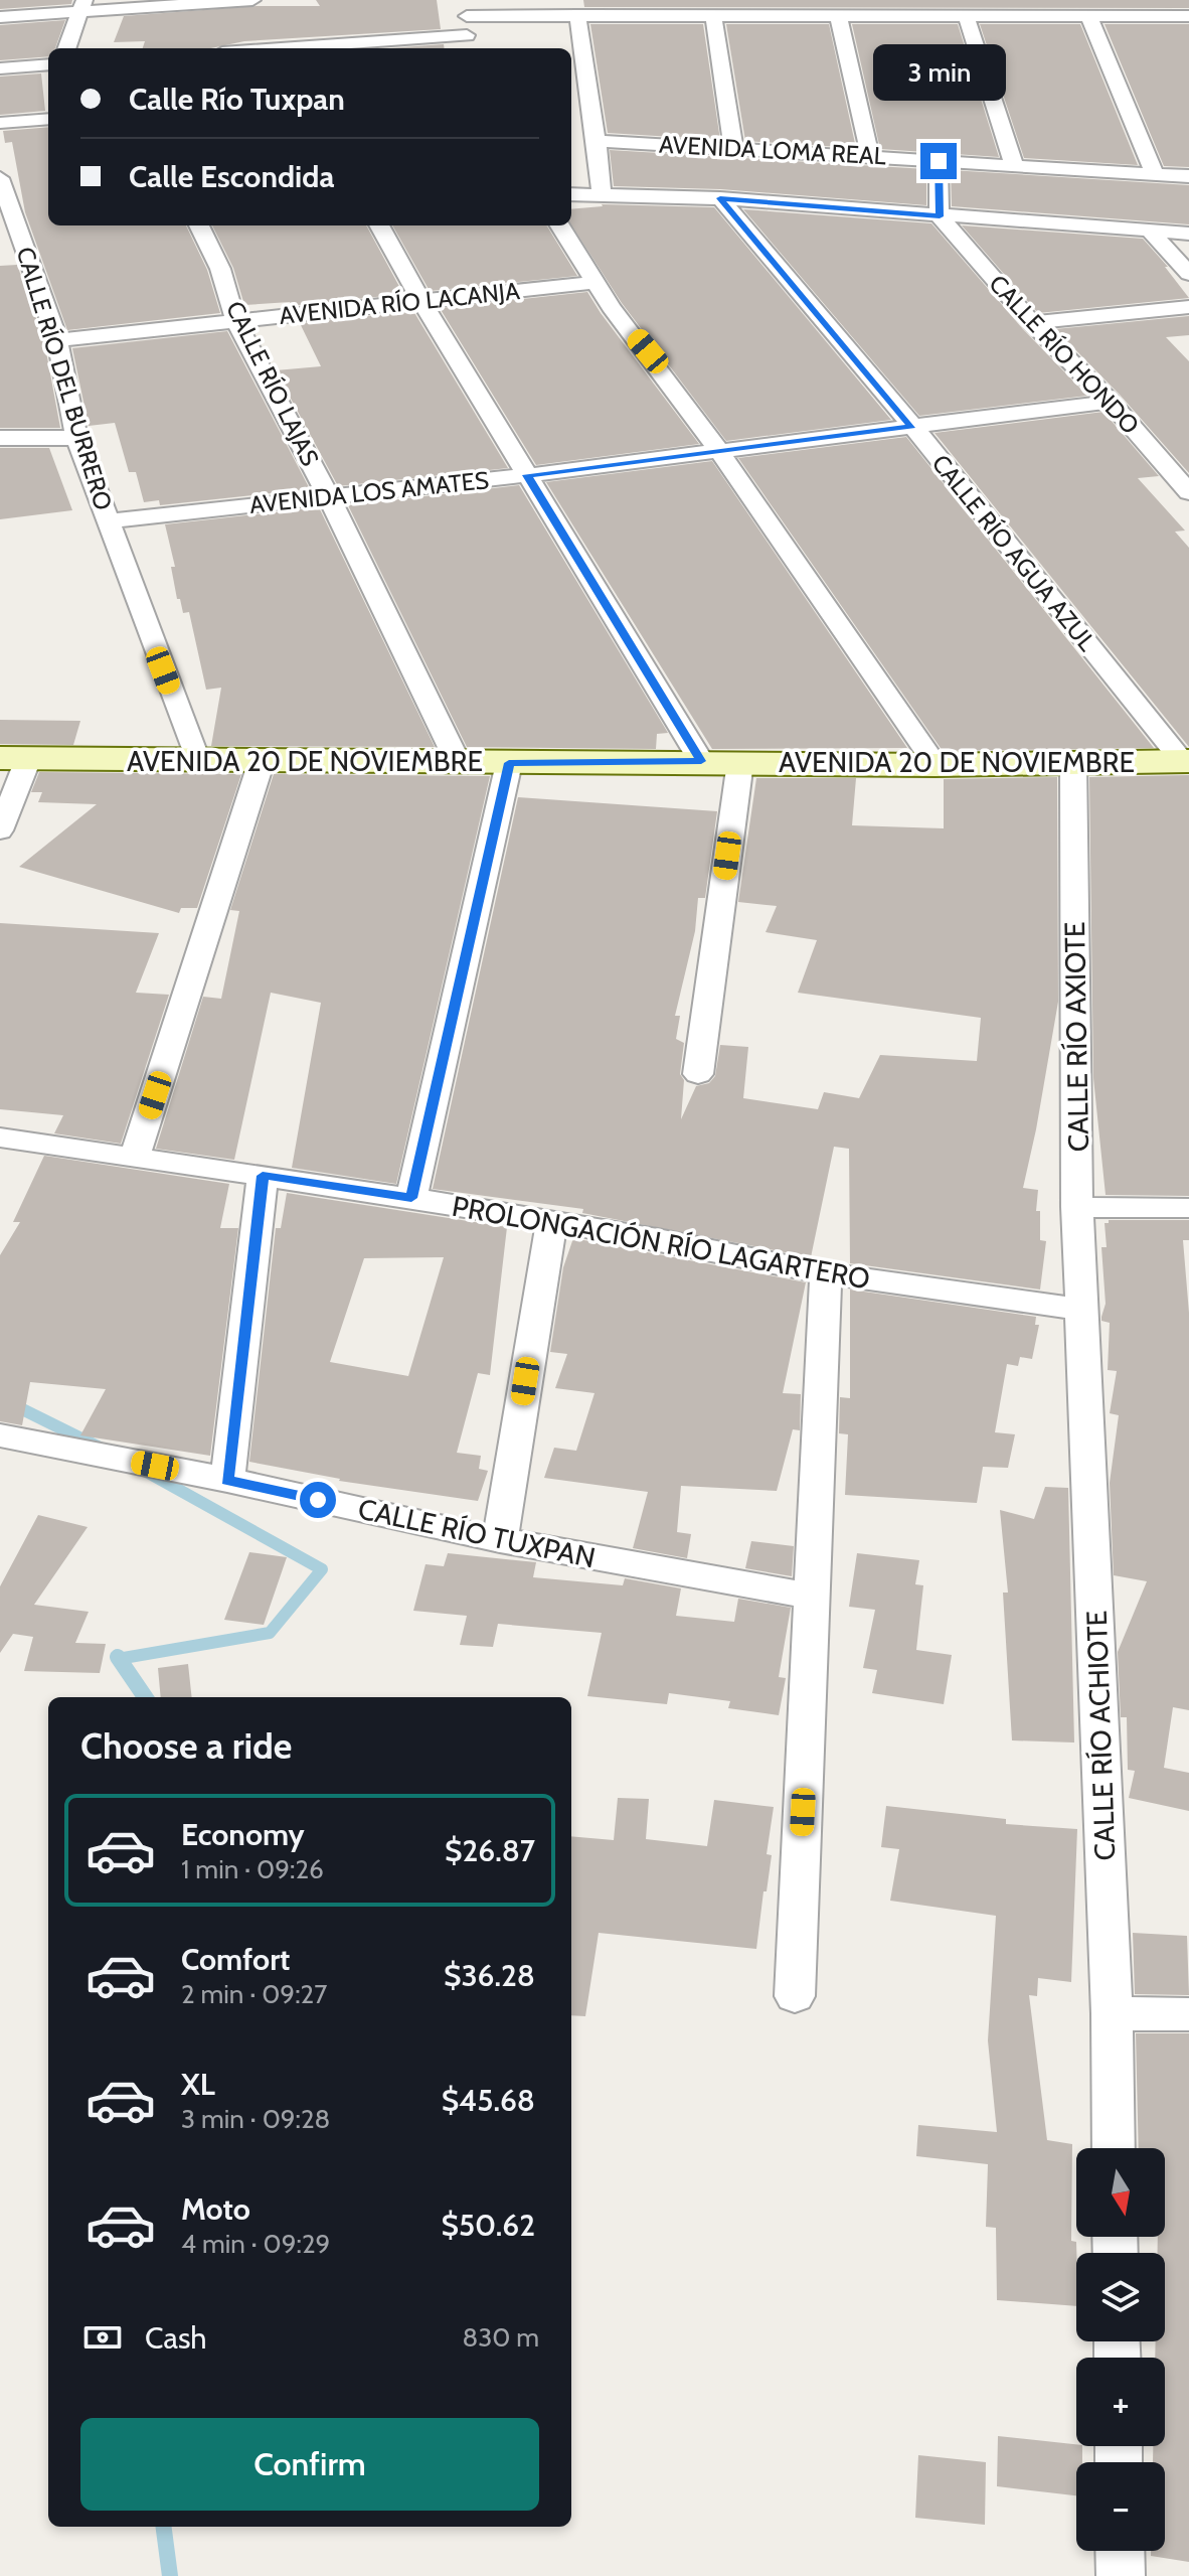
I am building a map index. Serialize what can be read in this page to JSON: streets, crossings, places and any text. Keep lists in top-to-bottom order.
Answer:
{
  "streets": {
    "street": [
      "AVENIDA LOMA REAL",
      "AVENIDA RÍO LACANJA",
      "CALLE RÍO HONDO",
      "CALLE RÍO DEL BURRERO",
      "CALLE RÍO LAJAS",
      "AVENIDA LOS AMATES",
      "CALLE RÍO AGUA AZUL",
      "AVENIDA 20 DE NOVIEMBRE",
      "CALLE RÍO AXIOTE",
      "PROLONGACIÓN RÍO LAGARTERO",
      "CALLE RÍO TUXPAN",
      "CALLE RÍO ACHIOTE"
    ]
  },
  "crossings": [
    ["AVENIDA RÍO LACANJA", "CALLE RÍO DEL BURRERO"],
    ["AVENIDA RÍO LACANJA", "CALLE RÍO LAJAS"],
    ["CALLE RÍO HONDO", "AVENIDA LOS AMATES"],
    ["CALLE RÍO DEL BURRERO", "AVENIDA LOS AMATES"],
    ["CALLE RÍO DEL BURRERO", "AVENIDA 20 DE NOVIEMBRE"],
    ["CALLE RÍO LAJAS", "AVENIDA LOS AMATES"],
    ["CALLE RÍO LAJAS", "AVENIDA 20 DE NOVIEMBRE"],
    ["AVENIDA LOS AMATES", "CALLE RÍO AGUA AZUL"],
    ["CALLE RÍO AGUA AZUL", "AVENIDA 20 DE NOVIEMBRE"],
    ["AVENIDA 20 DE NOVIEMBRE", "CALLE RÍO AXIOTE"],
    ["CALLE RÍO AXIOTE", "PROLONGACIÓN RÍO LAGARTERO"],
    ["CALLE RÍO AXIOTE", "CALLE RÍO ACHIOTE"],
    ["PROLONGACIÓN RÍO LAGARTERO", "CALLE RÍO ACHIOTE"]
  ],
  "north": "bottom",
  "page": {
    "bubble": "3 min",
    "banner": ["Calle Río Tuxpan", "Calle Escondida"],
    "heading": "Choose a ride",
    "list": [
      {
        "name": "Economy",
        "note": "1 min · 09:26",
        "value": "$26.87"
      },
      {
        "name": "Comfort",
        "note": "2 min · 09:27",
        "value": "$36.28"
      },
      {
        "name": "XL",
        "note": "3 min · 09:28",
        "value": "$45.68"
      },
      {
        "name": "Moto",
        "note": "4 min · 09:29",
        "value": "$50.62"
      }
    ],
    "map_buttons": ["+", "−"],
    "pay": ["Cash", "830 m"],
    "buttons": "Confirm"
  }
}
